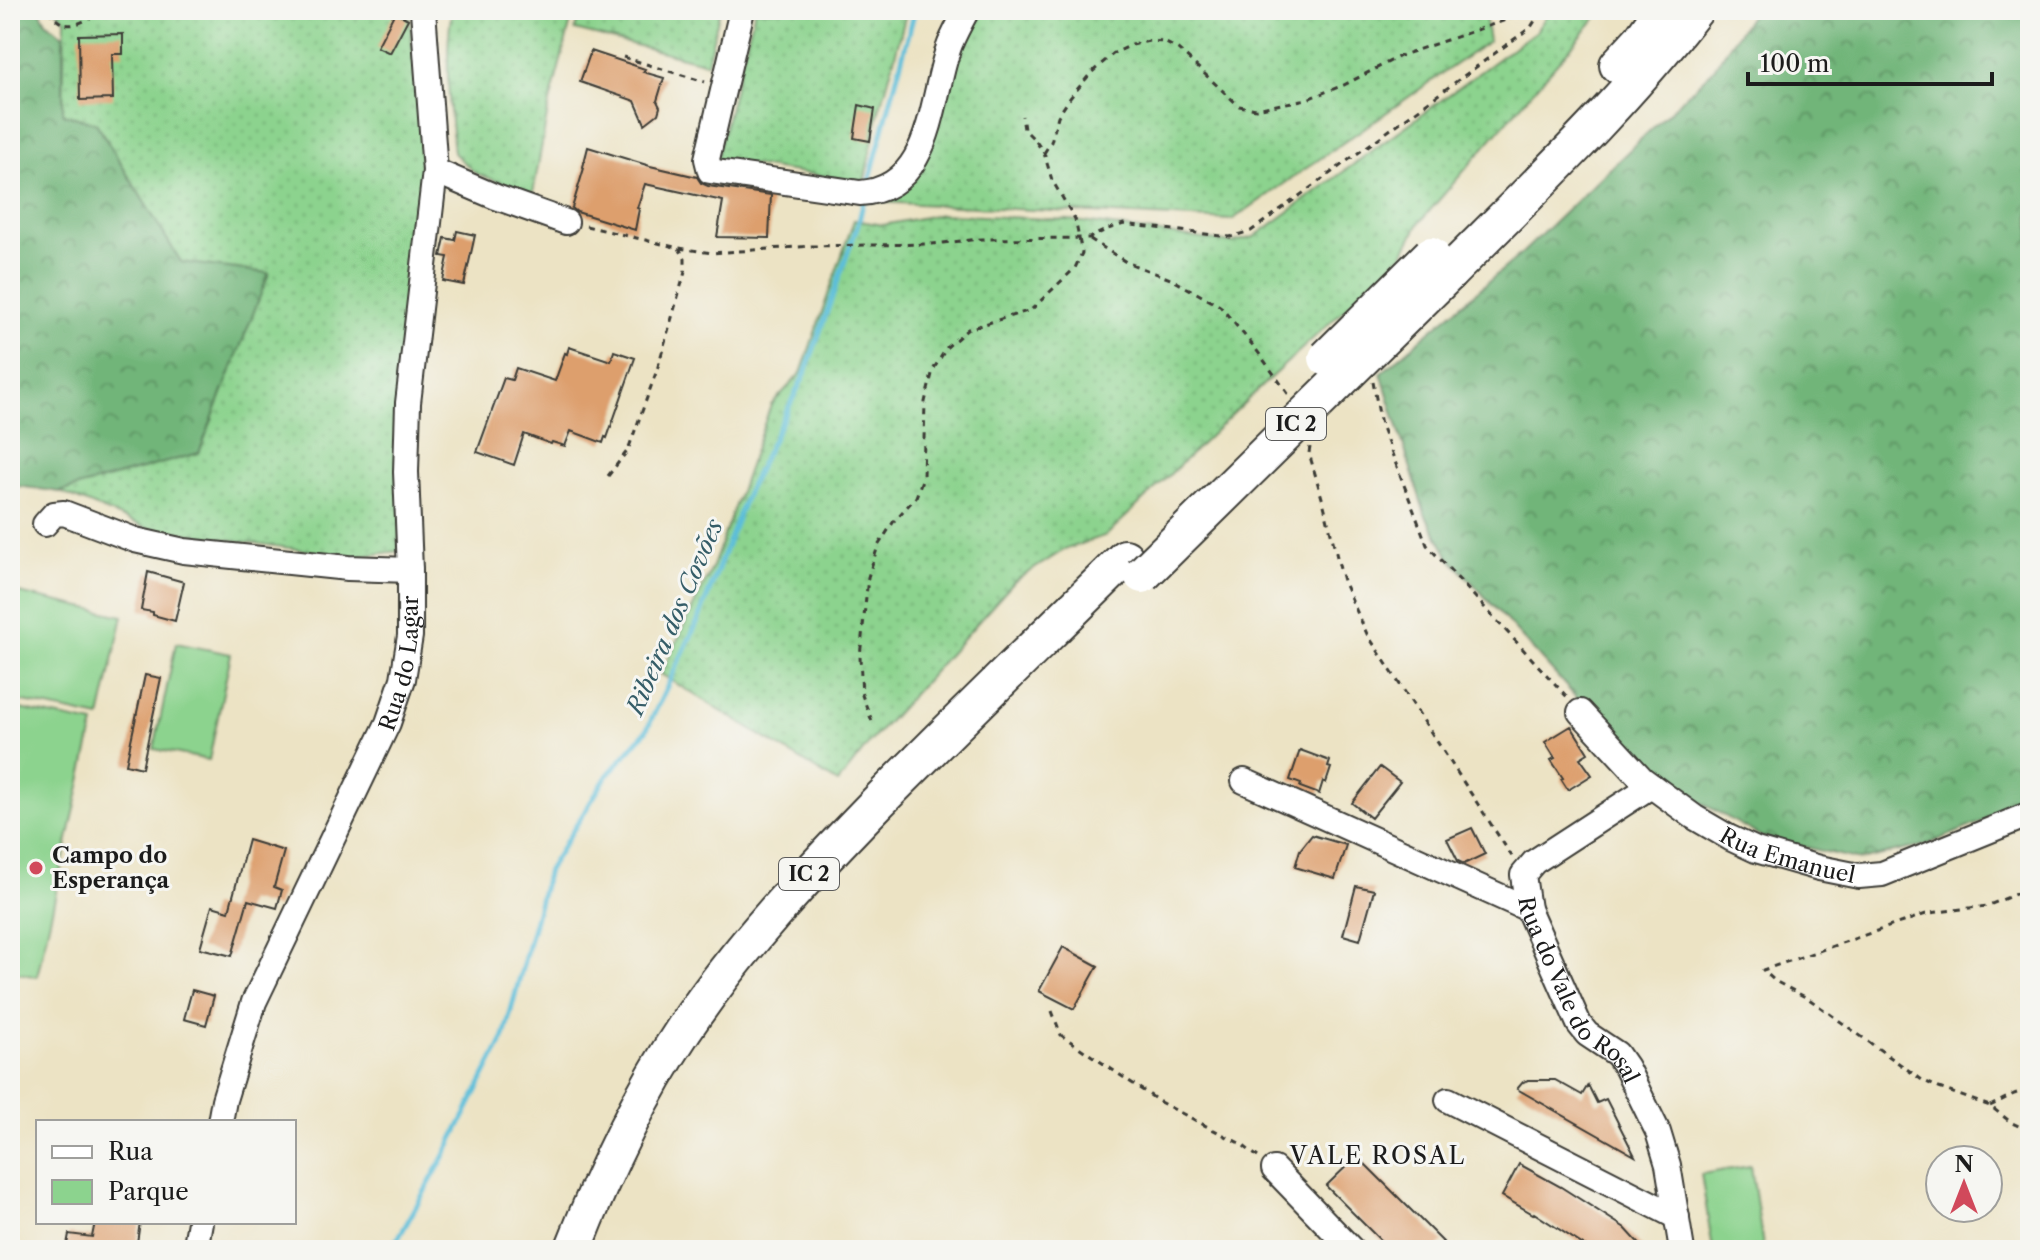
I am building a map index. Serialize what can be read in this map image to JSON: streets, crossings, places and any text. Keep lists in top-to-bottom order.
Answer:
{
  "streets": {
    "highway": ["IC 2"],
    "street": ["Rua do Lagar", "Rua Emanuel", "Rua do Vale do Rosal"]
  },
  "crossings": [
    ["Rua Emanuel", "Rua do Vale do Rosal"]
  ],
  "districts": ["VALE ROSAL"],
  "water": ["Ribeira dos Covões"],
  "places": ["Campo do Esperança"],
  "legend": ["Rua", "Parque"],
  "scale_bar": "100 m",
  "north": "top"
}
